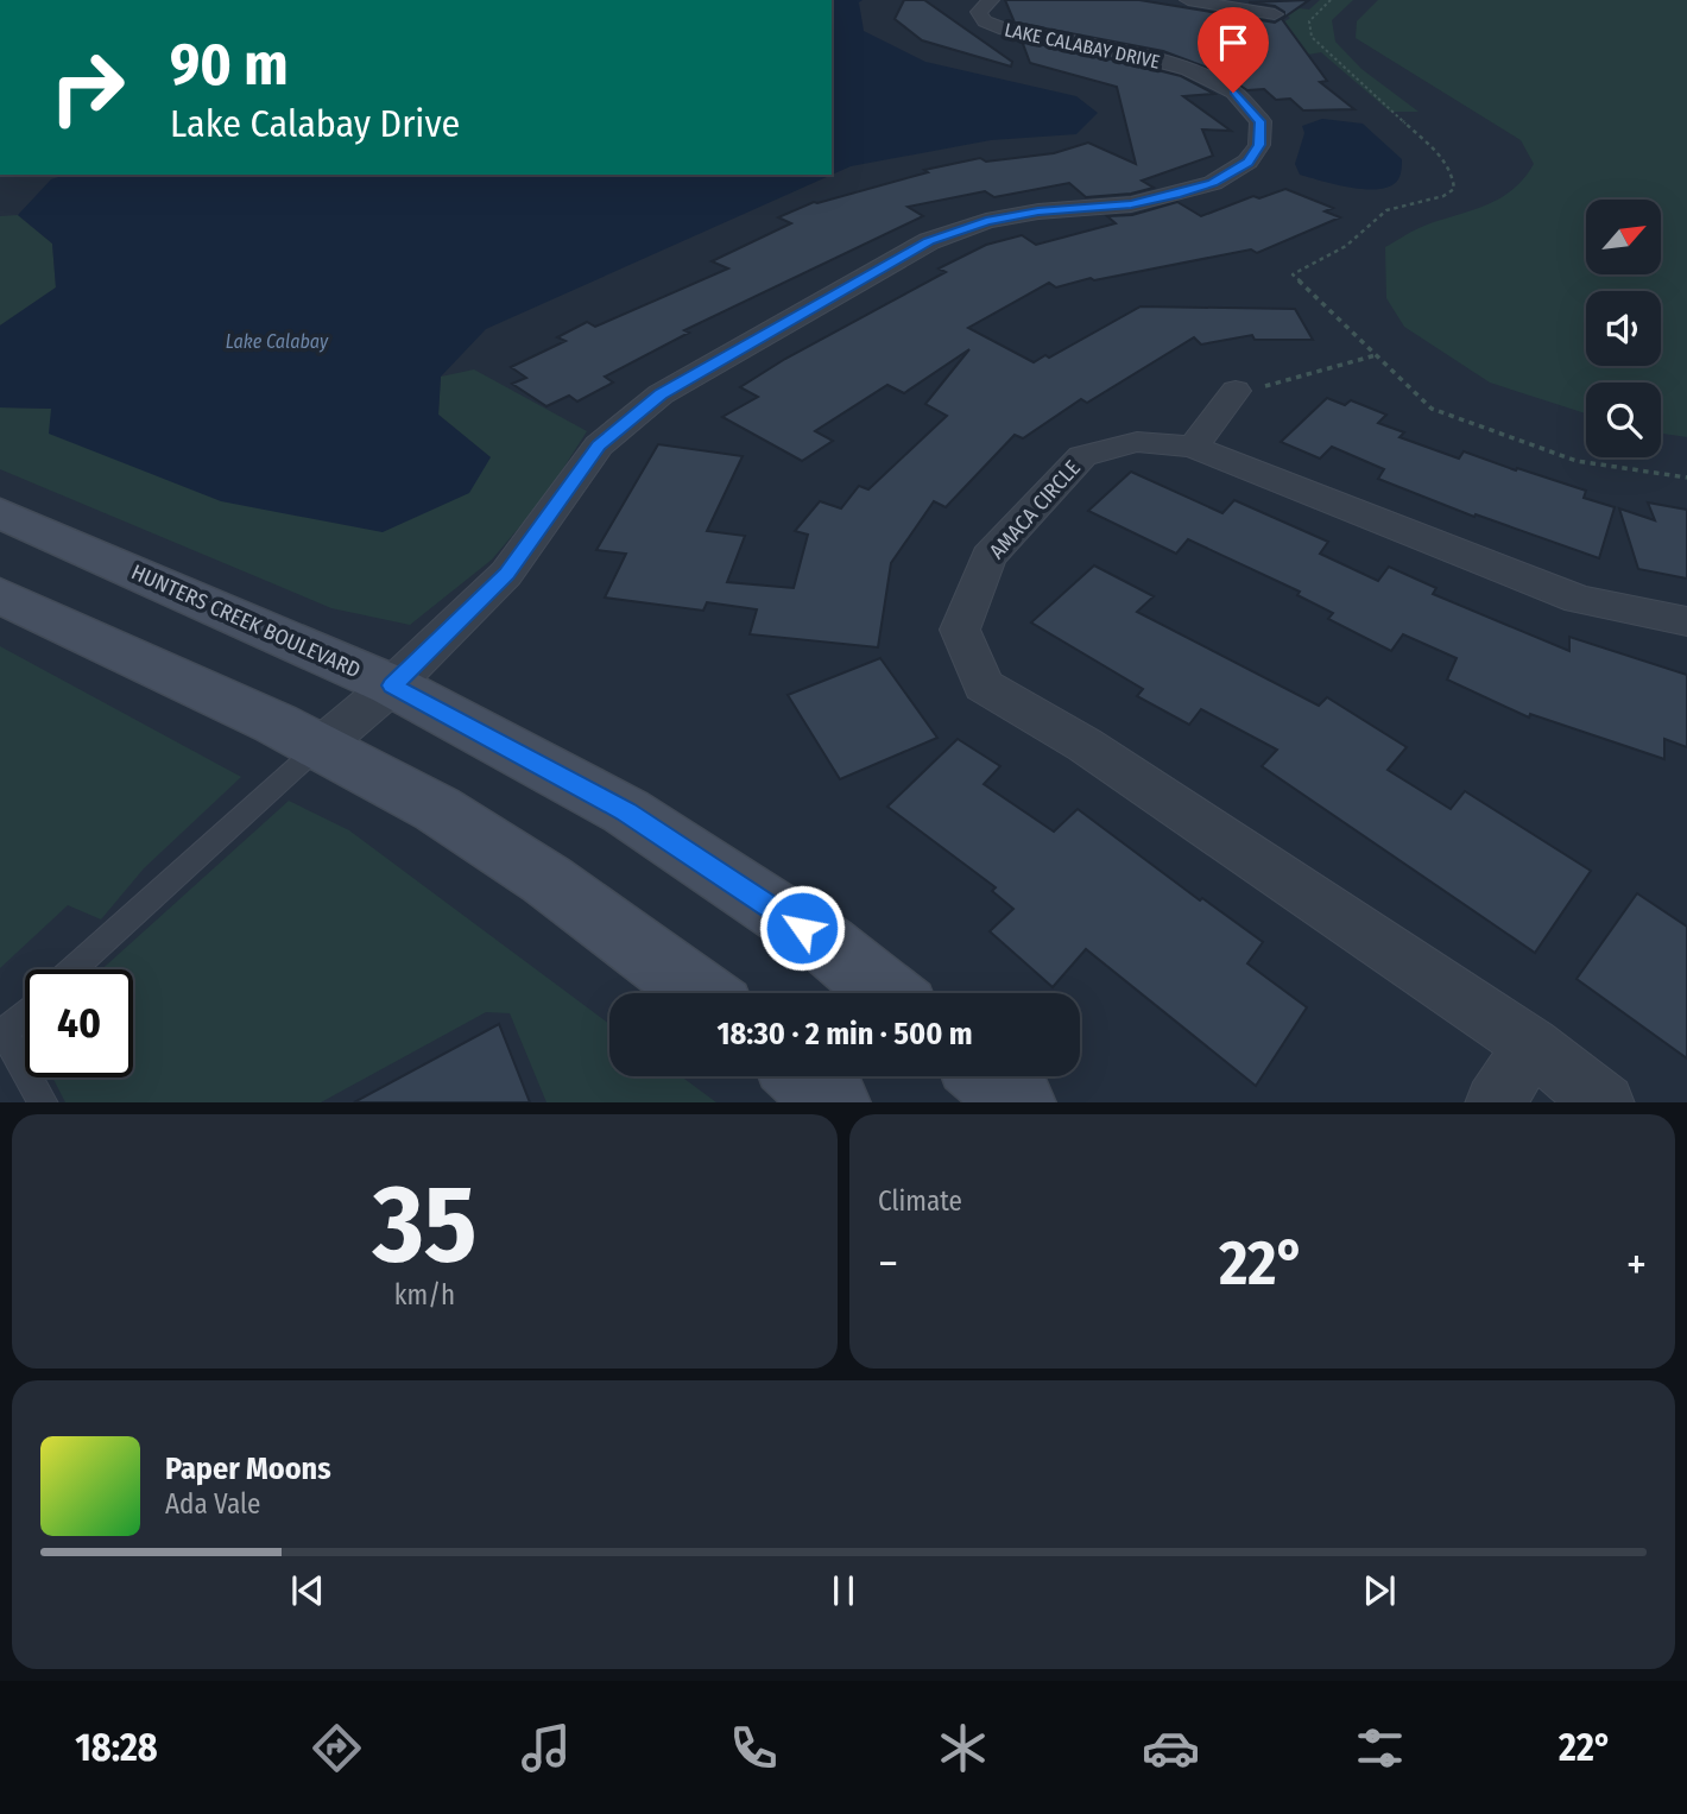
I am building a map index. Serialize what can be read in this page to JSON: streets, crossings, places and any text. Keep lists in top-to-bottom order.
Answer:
{
  "streets": {
    "street": ["LAKE CALABAY DRIVE", "AMACA CIRCLE", "HUNTERS CREEK BOULEVARD"]
  },
  "crossings": [
    ["LAKE CALABAY DRIVE", "HUNTERS CREEK BOULEVARD"]
  ],
  "water": ["Lake Calabay"],
  "north": "top right",
  "page": {
    "turn": ["90 m", "Lake Calabay Drive"],
    "limit": "40",
    "trip": "18:30 · 2 min · 500 m",
    "tile": [
      ["35", "km/h"],
      "Climate"
    ],
    "heat": ["−", "22°", "+"],
    "song": ["Paper Moons", "Ada Vale"],
    "tabs": ["18:28", "22°"]
  }
}
